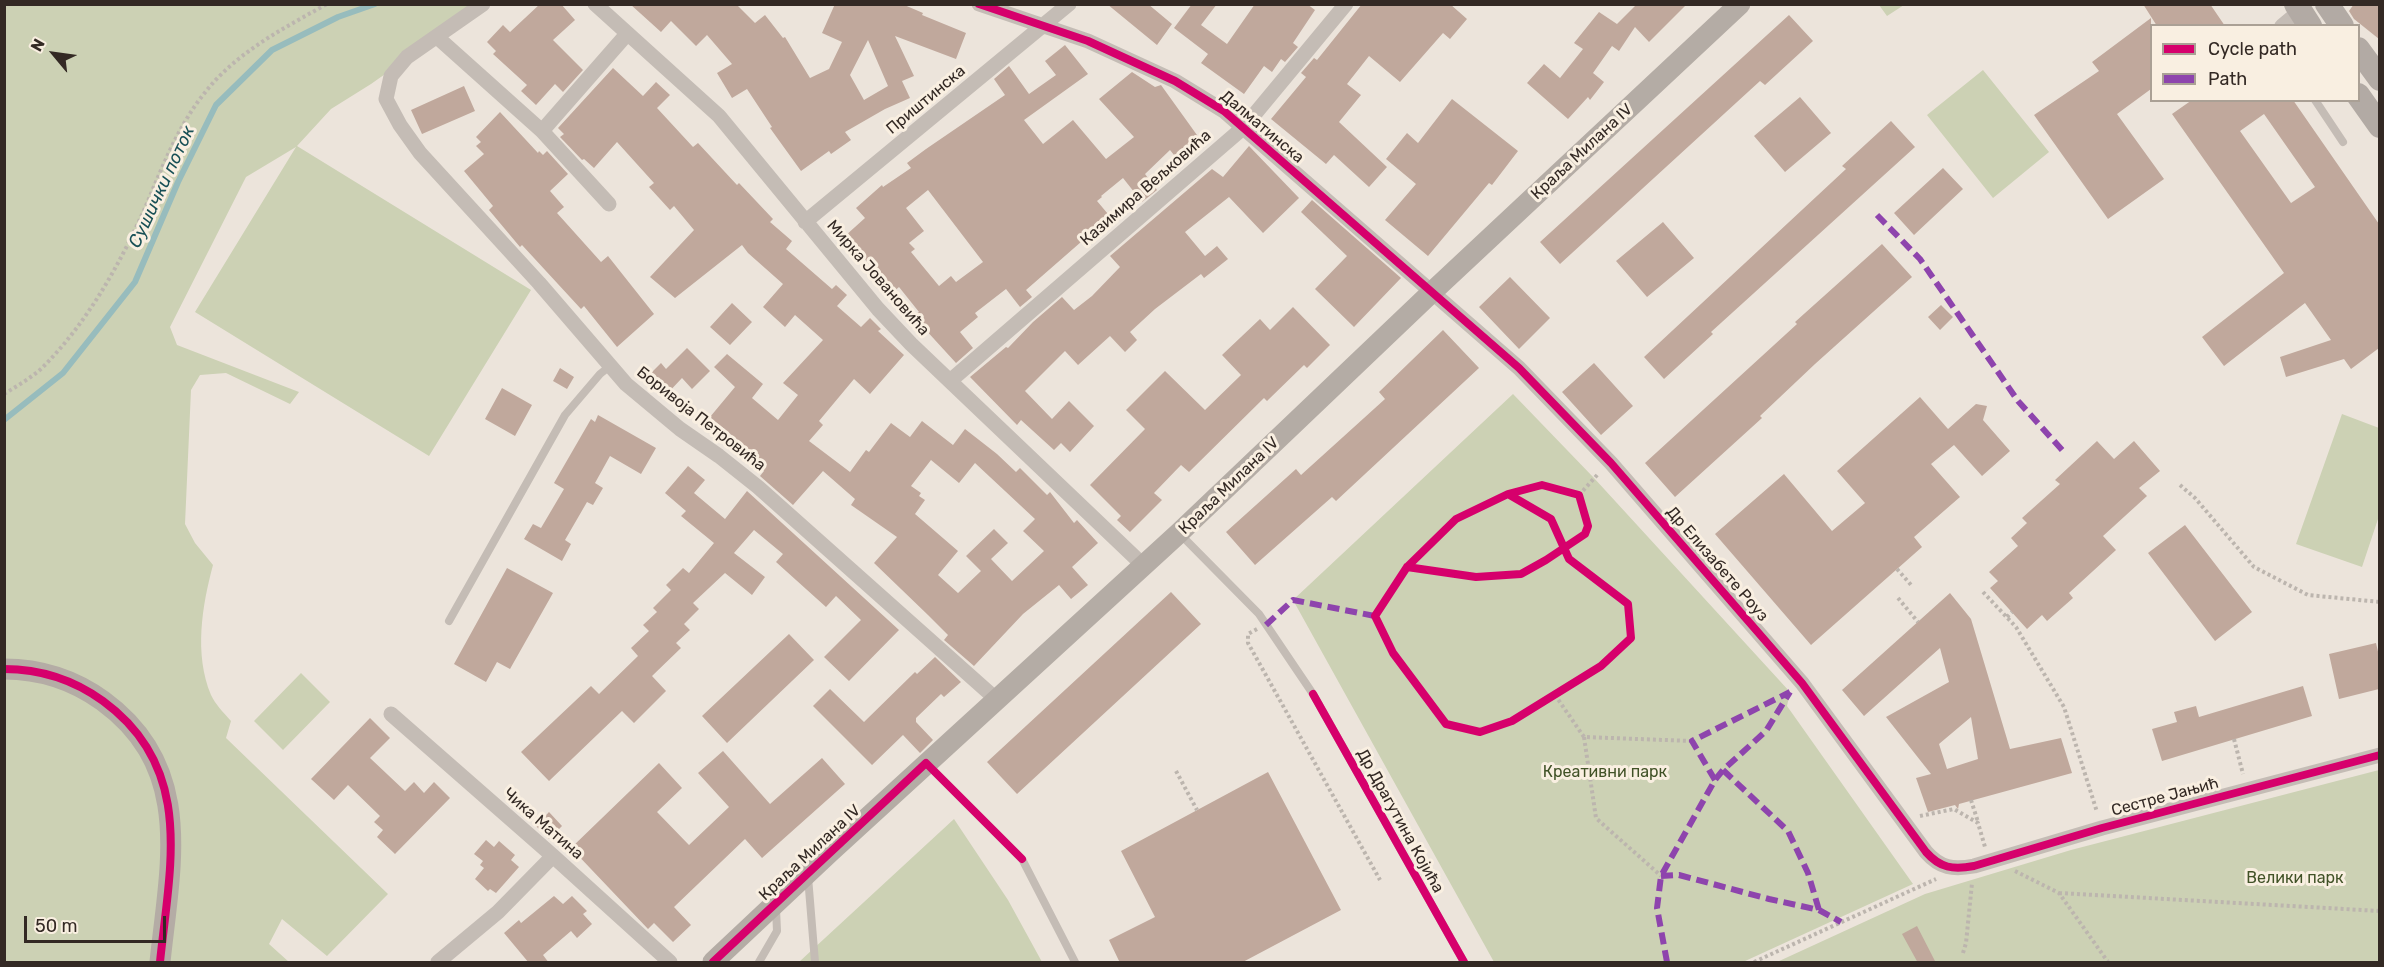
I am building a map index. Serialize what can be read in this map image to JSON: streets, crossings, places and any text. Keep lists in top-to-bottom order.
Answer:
{
  "streets": {
    "main road": ["Краља Милана IV"],
    "street": [
      "Приштинска",
      "Далматинска",
      "Казимира Вељковића",
      "Мирка Јовановића",
      "Боривоја Петровића",
      "Др Елизабете Роуз",
      "Сестре Јањић",
      "Чика Матина"
    ],
    "lane": ["Др Драгутина Којића"]
  },
  "crossings": [
    ["Приштинска", "Далматинска"],
    ["Приштинска", "Мирка Јовановића"],
    ["Далматинска", "Краља Милана IV"],
    ["Далматинска", "Казимира Вељковића"],
    ["Далматинска", "Др Елизабете Роуз"],
    ["Краља Милана IV", "Мирка Јовановића"],
    ["Краља Милана IV", "Боривоја Петровића"],
    ["Краља Милана IV", "Др Елизабете Роуз"],
    ["Краља Милана IV", "Др Драгутина Којића"],
    ["Казимира Вељковића", "Мирка Јовановића"],
    ["Др Елизабете Роуз", "Сестре Јањић"]
  ],
  "water": ["Сушички поток"],
  "parks": ["Креативни парк", "Велики парк"],
  "legend": ["Cycle path", "Path"],
  "scale_bar": "50 m",
  "north": "top left"
}
